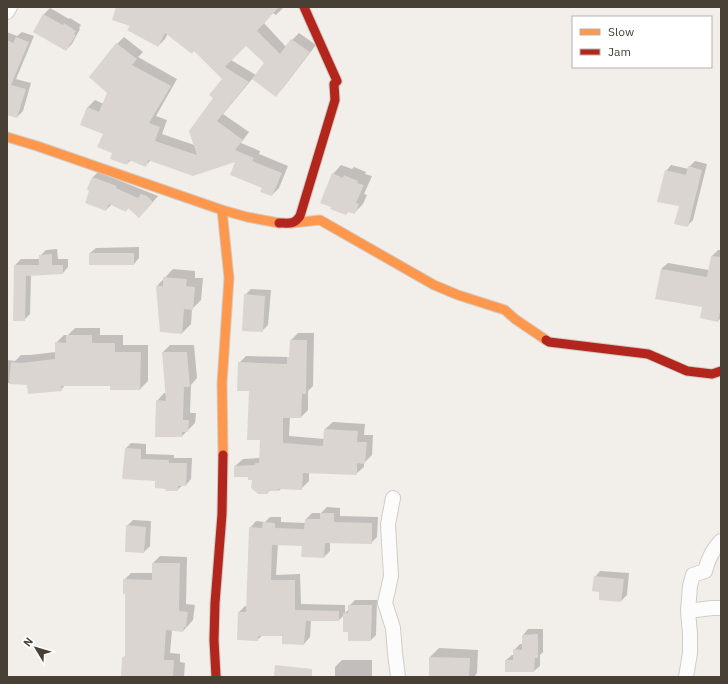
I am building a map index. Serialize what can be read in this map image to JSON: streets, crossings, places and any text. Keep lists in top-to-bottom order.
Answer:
{
  "legend": ["Slow", "Jam"],
  "north": "top left"
}
